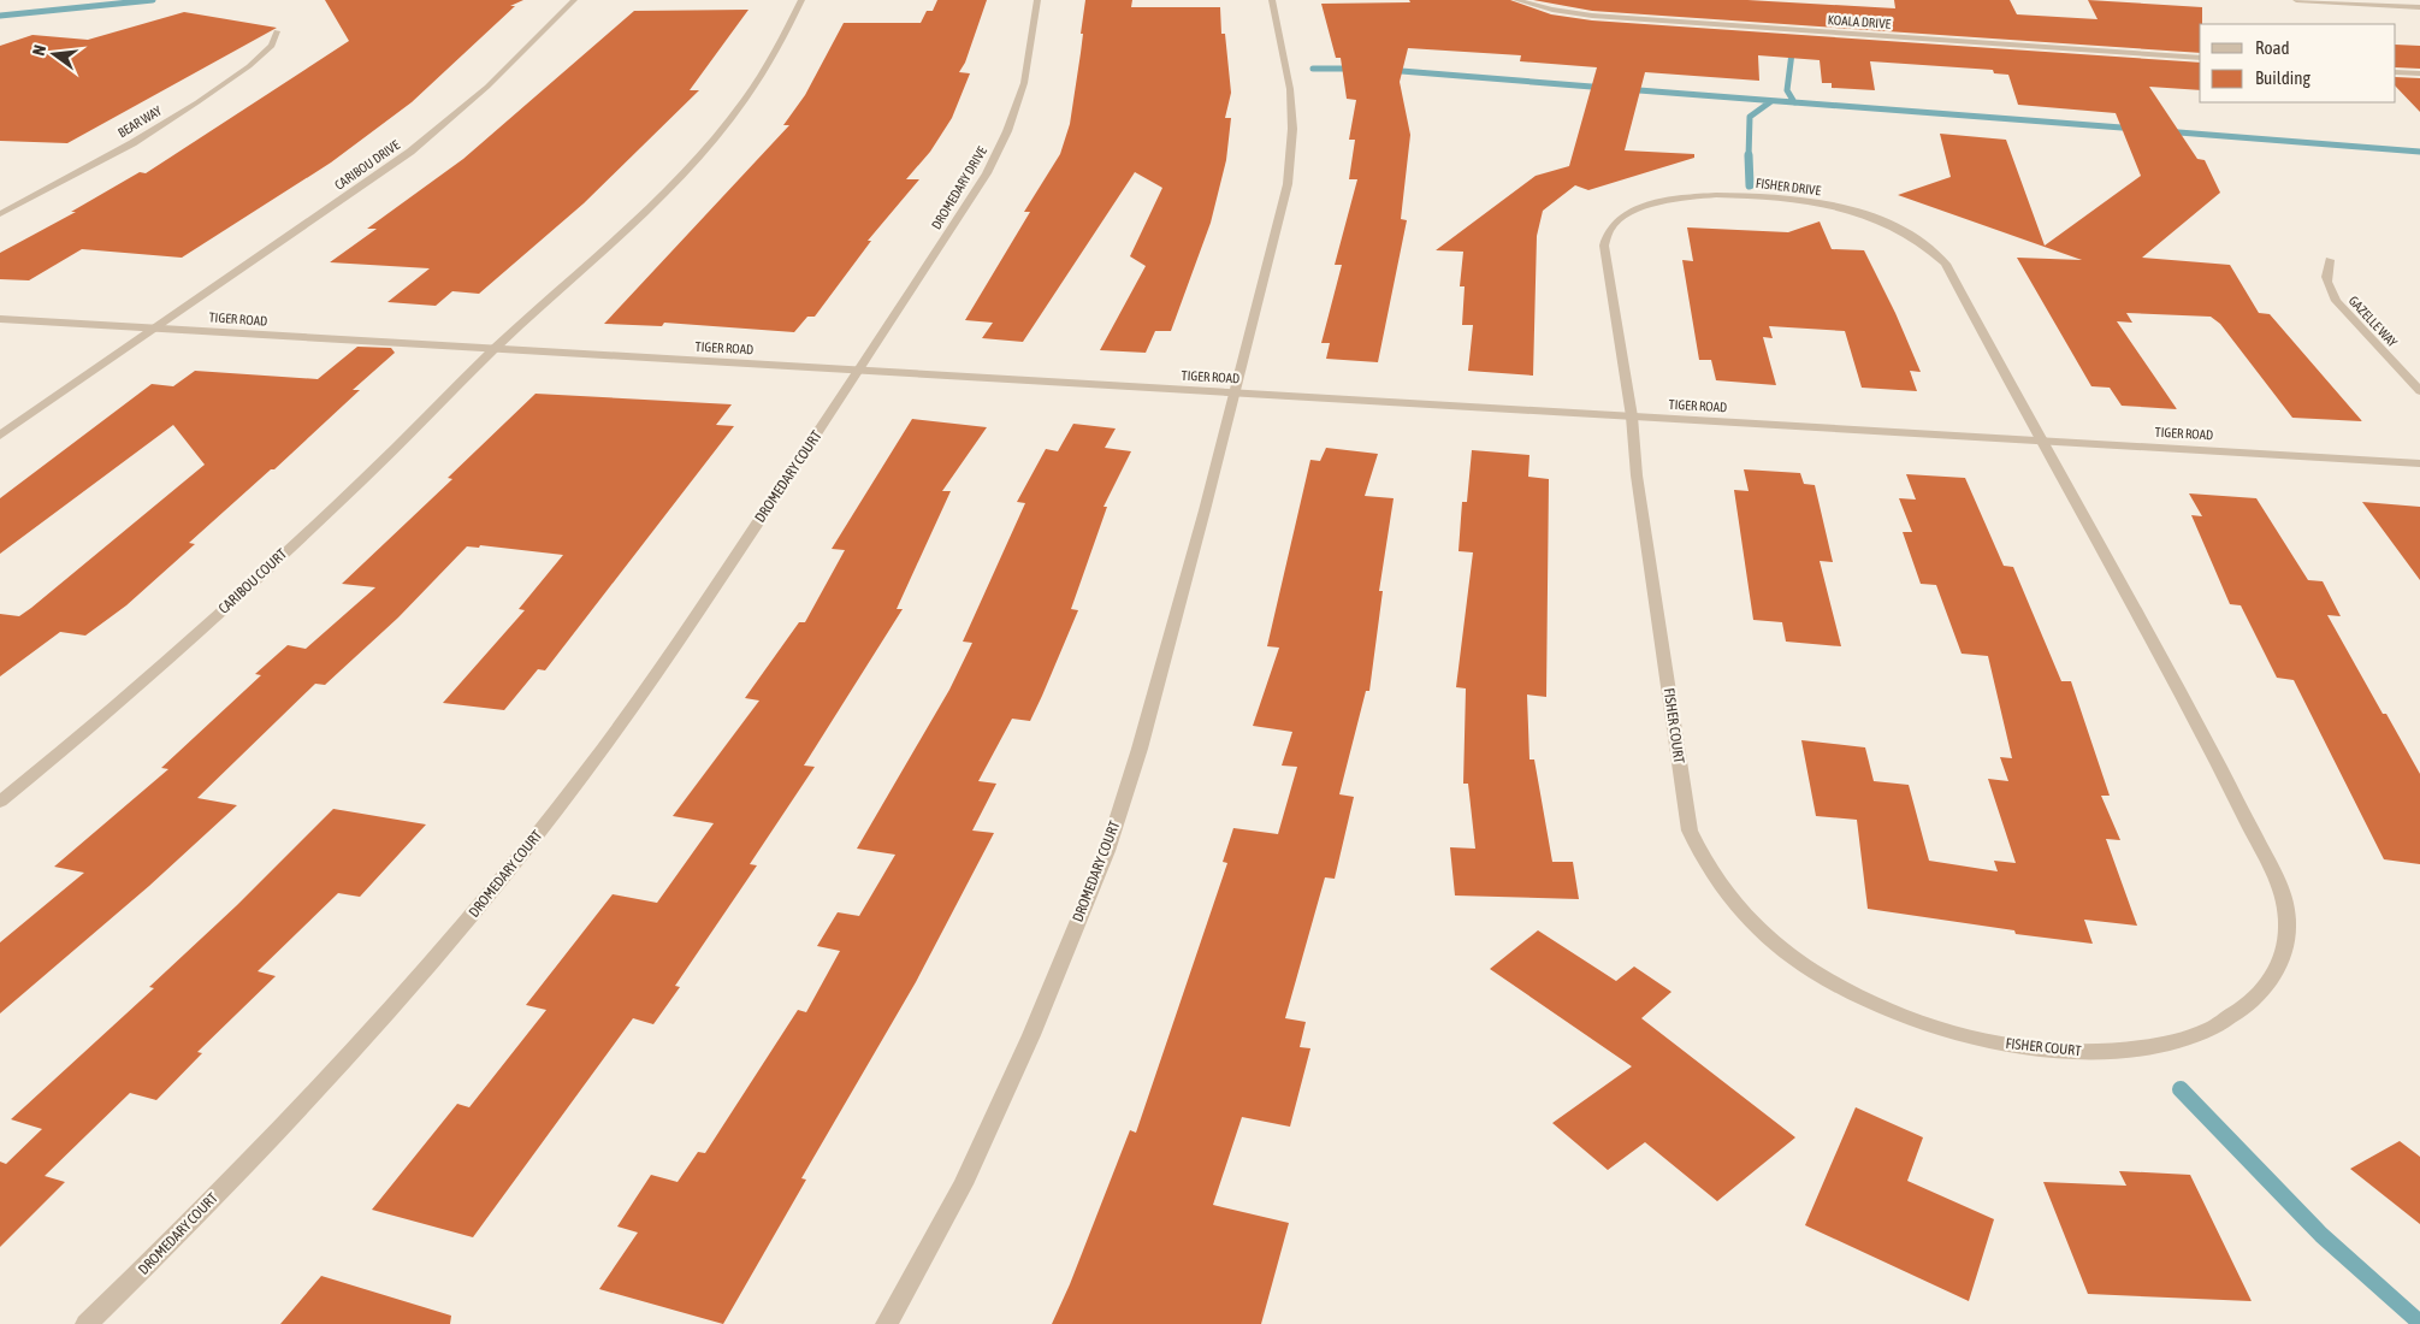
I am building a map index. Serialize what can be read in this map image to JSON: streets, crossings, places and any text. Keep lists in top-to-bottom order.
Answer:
{
  "streets": {
    "street": [
      "KOALA DRIVE",
      "BEAR WAY",
      "CARIBOU DRIVE",
      "FISHER DRIVE",
      "DROMEDARY DRIVE",
      "TIGER ROAD",
      "GAZELLE WAY",
      "DROMEDARY COURT",
      "CARIBOU COURT",
      "FISHER COURT"
    ]
  },
  "crossings": [
    ["CARIBOU DRIVE", "TIGER ROAD"],
    ["FISHER DRIVE", "TIGER ROAD"],
    ["FISHER DRIVE", "FISHER COURT"],
    ["DROMEDARY DRIVE", "TIGER ROAD"],
    ["DROMEDARY DRIVE", "DROMEDARY COURT"],
    ["TIGER ROAD", "DROMEDARY COURT"],
    ["TIGER ROAD", "CARIBOU COURT"],
    ["TIGER ROAD", "FISHER COURT"]
  ],
  "legend": ["Road", "Building"],
  "north": "left"
}
